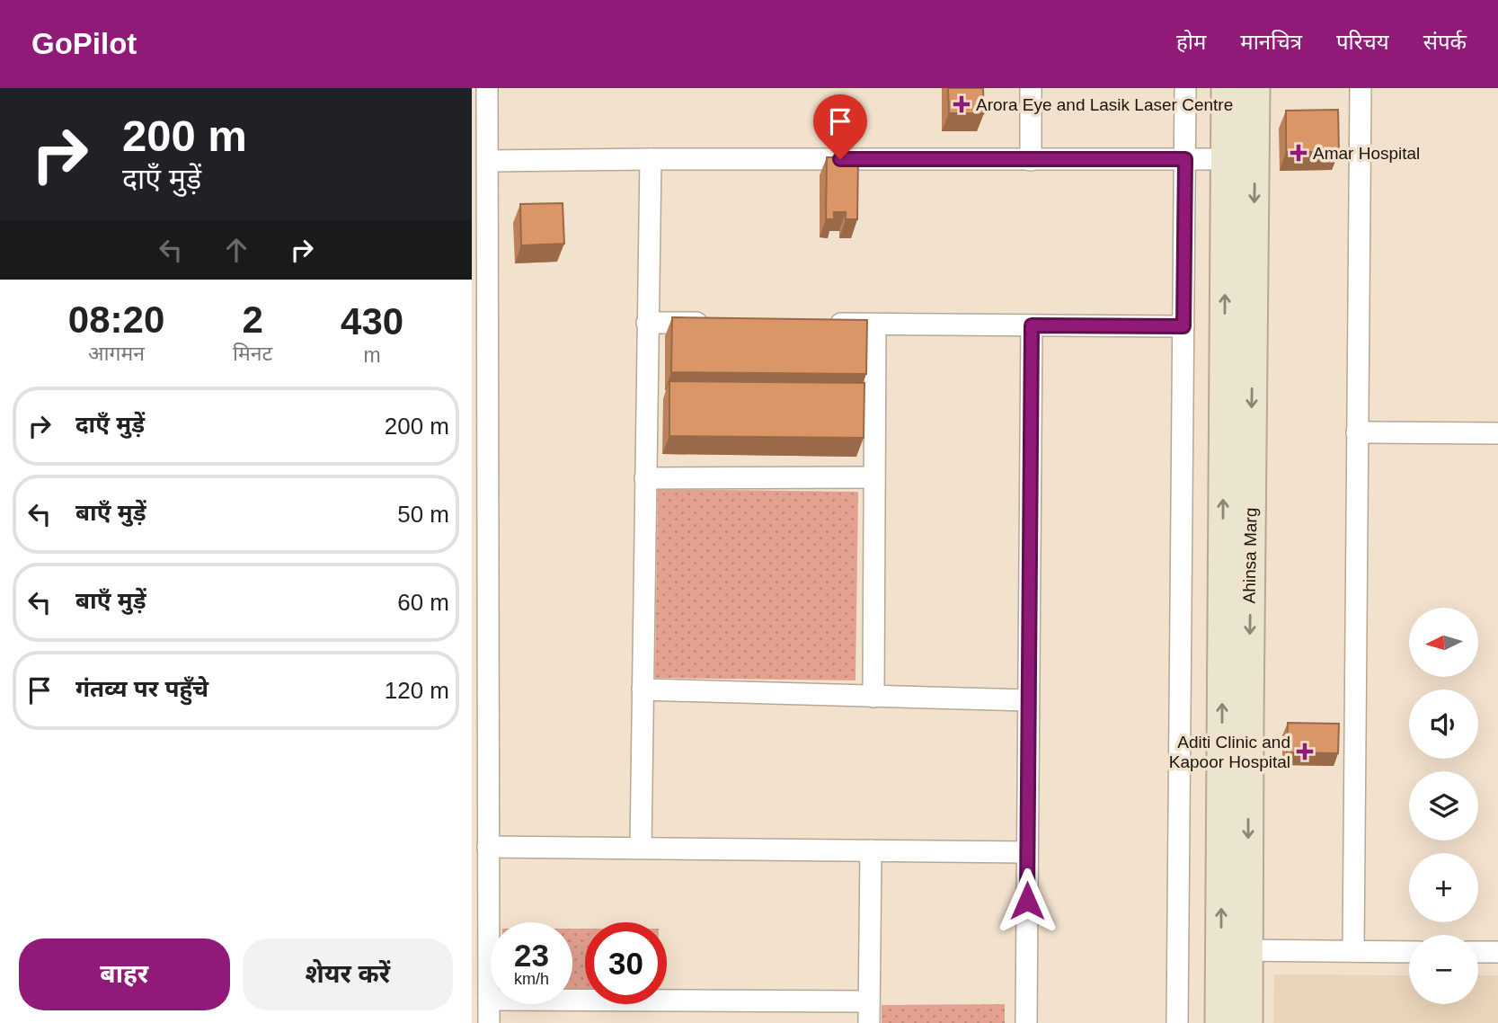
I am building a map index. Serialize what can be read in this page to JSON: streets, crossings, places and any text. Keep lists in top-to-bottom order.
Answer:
{
  "streets": {
    "street": ["Ahinsa Marg"]
  },
  "places": {
    "health": ["Arora Eye and Lasik Laser Centre", "Amar Hospital", "Aditi Clinic and Kapoor Hospital"]
  },
  "north": "left",
  "page": {
    "header": "GoPilot",
    "nav": [
      "होम",
      "मानचित्र",
      "परिचय",
      "संपर्क"
    ],
    "turn": ["200 m", "दाएँ मुड़ें"],
    "eta": [
      "08:20",
      "आगमन",
      "2",
      "मिनट",
      "430",
      "m"
    ],
    "list": [
      {
        "name": "दाएँ मुड़ें",
        "value": "200 m"
      },
      {
        "name": "बाएँ मुड़ें",
        "value": "50 m"
      },
      {
        "name": "बाएँ मुड़ें",
        "value": "60 m"
      },
      {
        "name": "गंतव्य पर पहुँचे",
        "value": "120 m"
      }
    ],
    "map_buttons": ["+", "−"],
    "speed": "23 km/h",
    "limit": "30",
    "buttons": ["बाहर", "शेयर करें"]
  }
}
